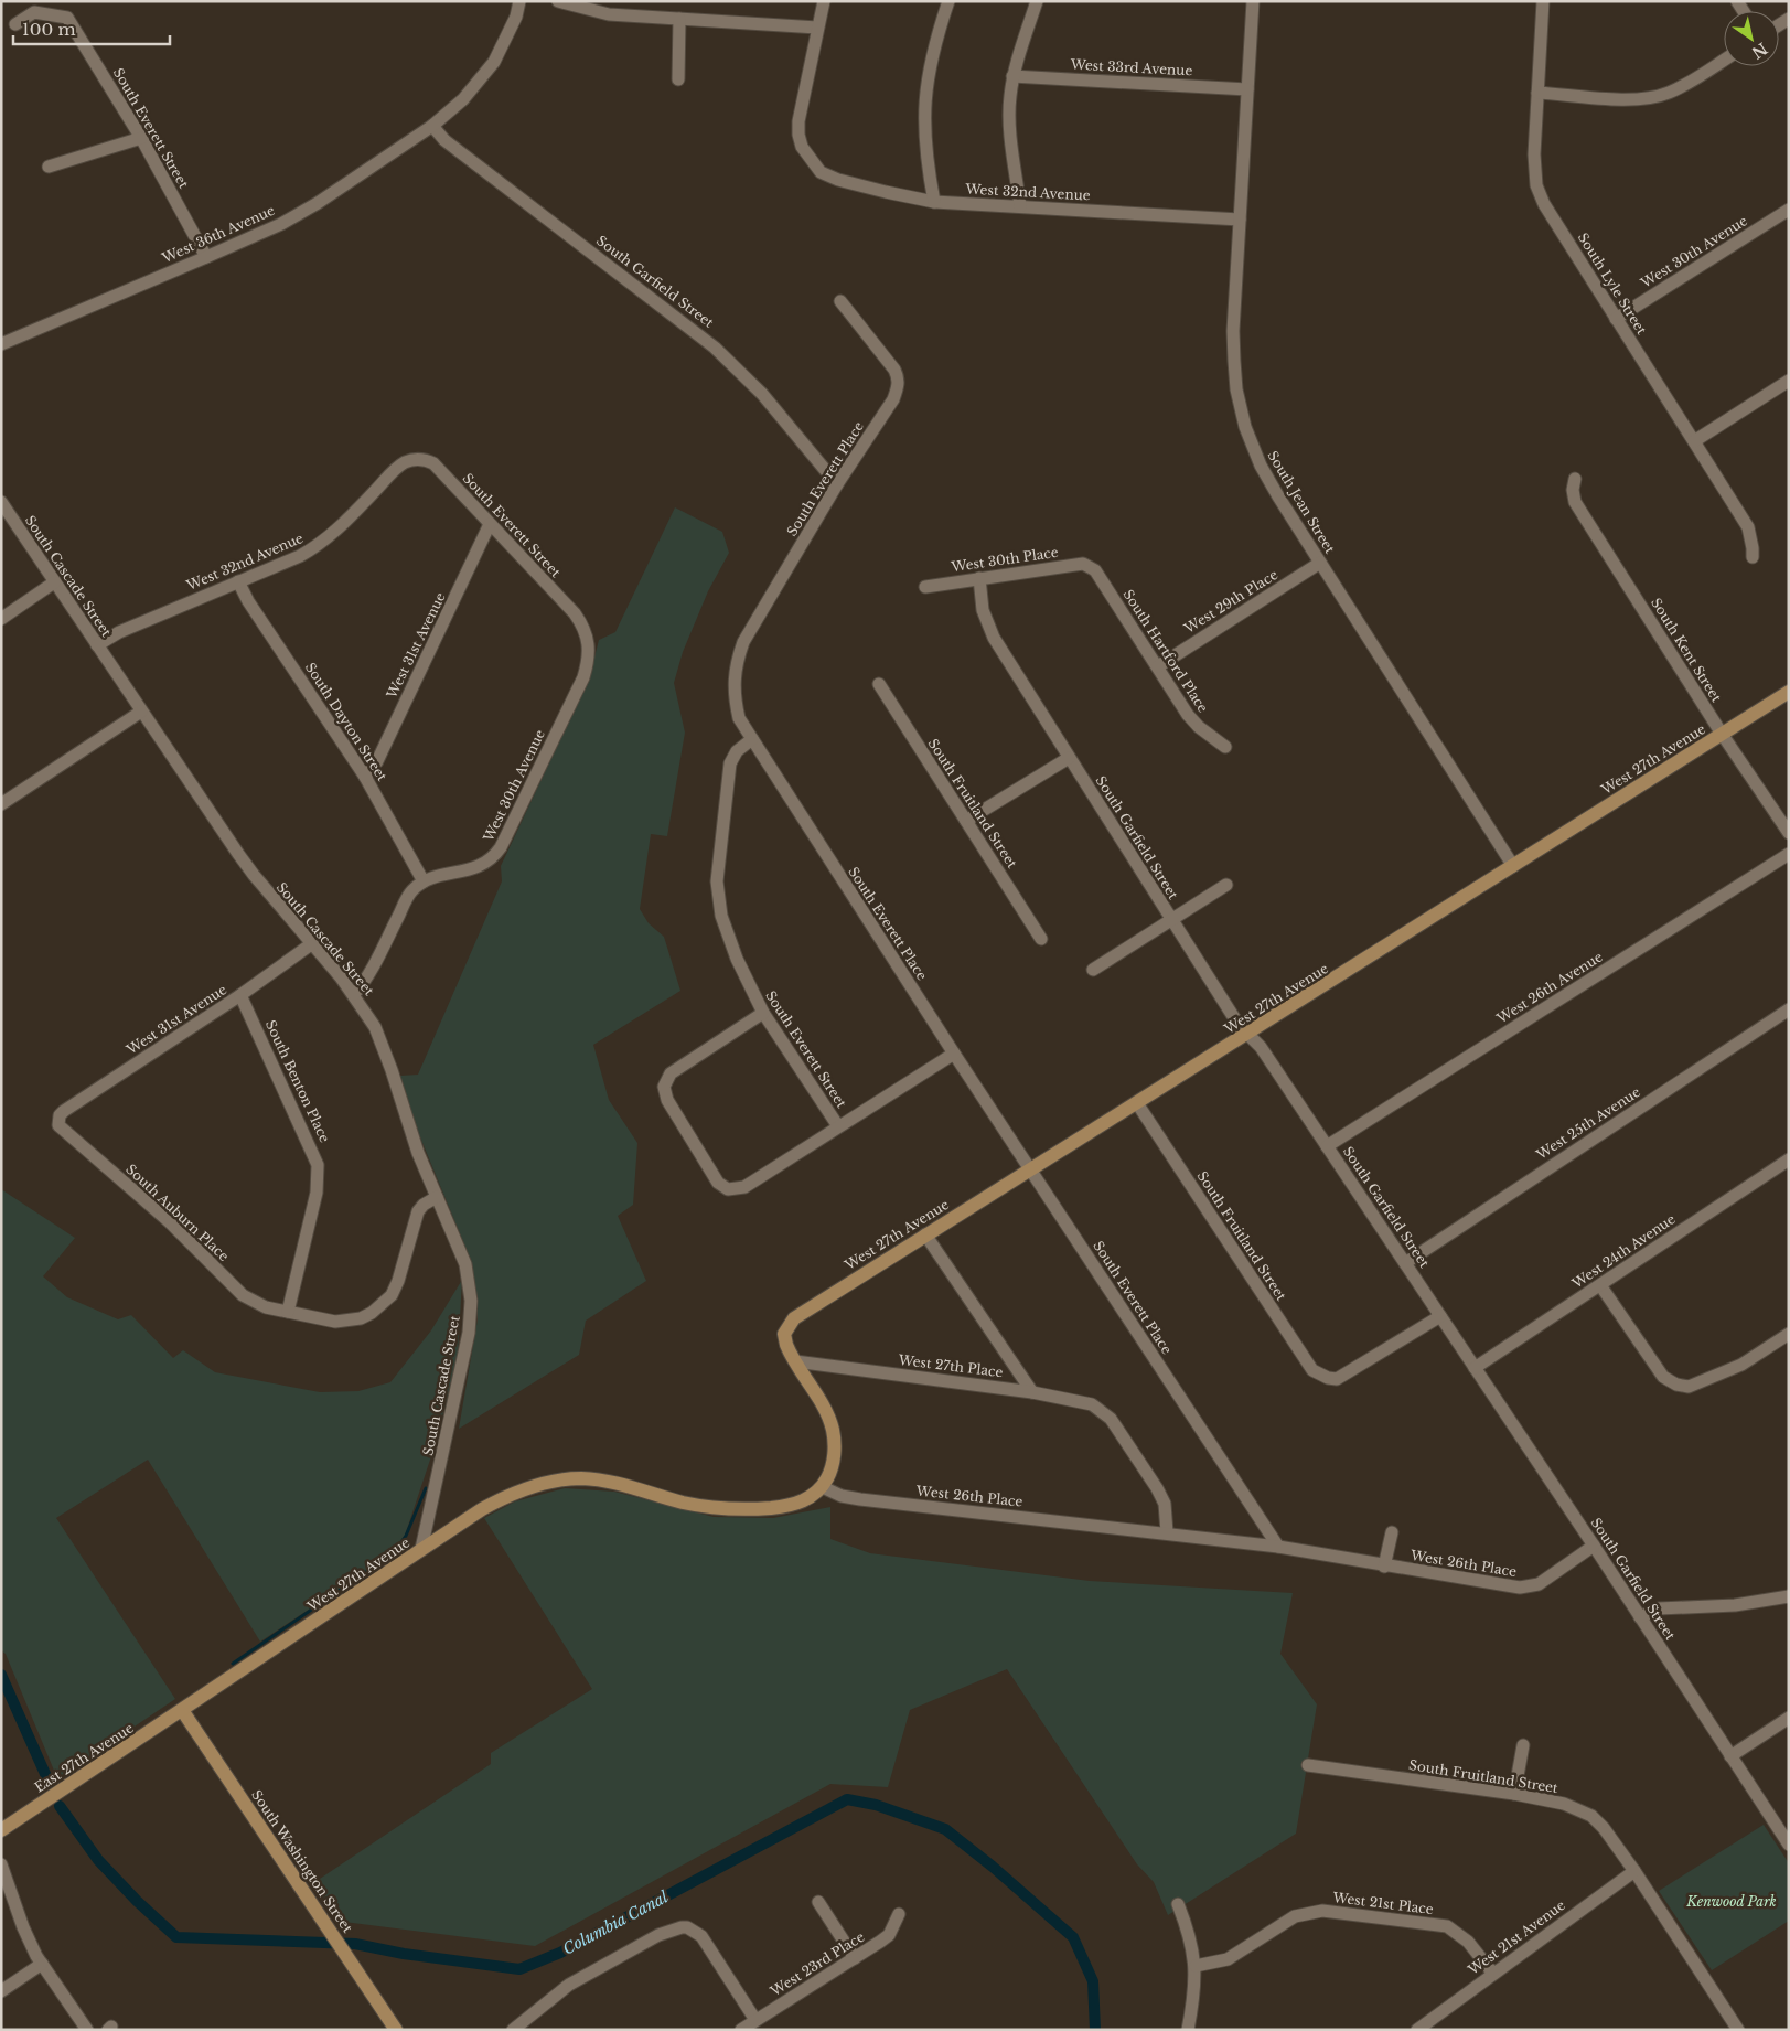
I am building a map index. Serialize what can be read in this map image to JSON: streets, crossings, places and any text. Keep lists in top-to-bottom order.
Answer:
{
  "streets": {
    "main road": ["West 27th Avenue", "East 27th Avenue", "South Washington Street"],
    "street": [
      "West 33rd Avenue",
      "South Everett Street",
      "West 32nd Avenue",
      "West 36th Avenue",
      "West 30th Avenue",
      "South Garfield Street",
      "South Lyle Street",
      "South Everett Place",
      "South Jean Street",
      "West 30th Place",
      "South Cascade Street",
      "West 29th Place",
      "West 31st Avenue",
      "South Kent Street",
      "South Hartford Place",
      "South Dayton Street",
      "South Fruitland Street",
      "West 26th Avenue",
      "South Benton Place",
      "West 25th Avenue",
      "South Auburn Place",
      "West 24th Avenue",
      "West 27th Place",
      "West 26th Place",
      "West 21st Place",
      "West 21st Avenue",
      "West 23rd Place"
    ]
  },
  "crossings": [
    ["West 33rd Avenue", "South Jean Street"],
    ["South Everett Street", "West 32nd Avenue"],
    ["South Everett Street", "West 36th Avenue"],
    ["South Everett Street", "West 30th Avenue"],
    ["South Everett Street", "South Everett Place"],
    ["South Everett Street", "West 31st Avenue"],
    ["West 32nd Avenue", "South Jean Street"],
    ["West 32nd Avenue", "South Cascade Street"],
    ["West 32nd Avenue", "South Dayton Street"],
    ["West 36th Avenue", "South Garfield Street"],
    ["West 30th Avenue", "South Lyle Street"],
    ["West 30th Avenue", "South Dayton Street"],
    ["South Garfield Street", "South Everett Place"],
    ["South Garfield Street", "West 30th Place"],
    ["South Garfield Street", "West 27th Avenue"],
    ["South Garfield Street", "South Fruitland Street"],
    ["South Garfield Street", "West 26th Avenue"],
    ["South Garfield Street", "West 25th Avenue"],
    ["South Garfield Street", "West 24th Avenue"],
    ["South Garfield Street", "West 26th Place"],
    ["South Everett Place", "West 27th Avenue"],
    ["South Everett Place", "West 26th Place"],
    ["South Jean Street", "West 29th Place"],
    ["South Jean Street", "West 27th Avenue"],
    ["West 30th Place", "South Hartford Place"],
    ["South Cascade Street", "West 31st Avenue"],
    ["South Cascade Street", "West 27th Avenue"],
    ["South Cascade Street", "South Auburn Place"],
    ["West 29th Place", "South Hartford Place"],
    ["West 31st Avenue", "South Dayton Street"],
    ["West 31st Avenue", "South Benton Place"],
    ["West 31st Avenue", "South Auburn Place"],
    ["South Kent Street", "West 27th Avenue"],
    ["West 27th Avenue", "South Fruitland Street"],
    ["West 27th Avenue", "West 27th Place"],
    ["West 27th Avenue", "West 26th Place"],
    ["West 27th Avenue", "East 27th Avenue"],
    ["West 27th Avenue", "South Washington Street"],
    ["South Fruitland Street", "West 21st Avenue"],
    ["South Benton Place", "South Auburn Place"],
    ["West 27th Place", "West 26th Place"],
    ["East 27th Avenue", "South Washington Street"],
    ["West 21st Place", "West 21st Avenue"]
  ],
  "water": ["Columbia Canal"],
  "parks": ["Kenwood Park"],
  "scale_bar": "100 m",
  "north": "bottom right"
}
